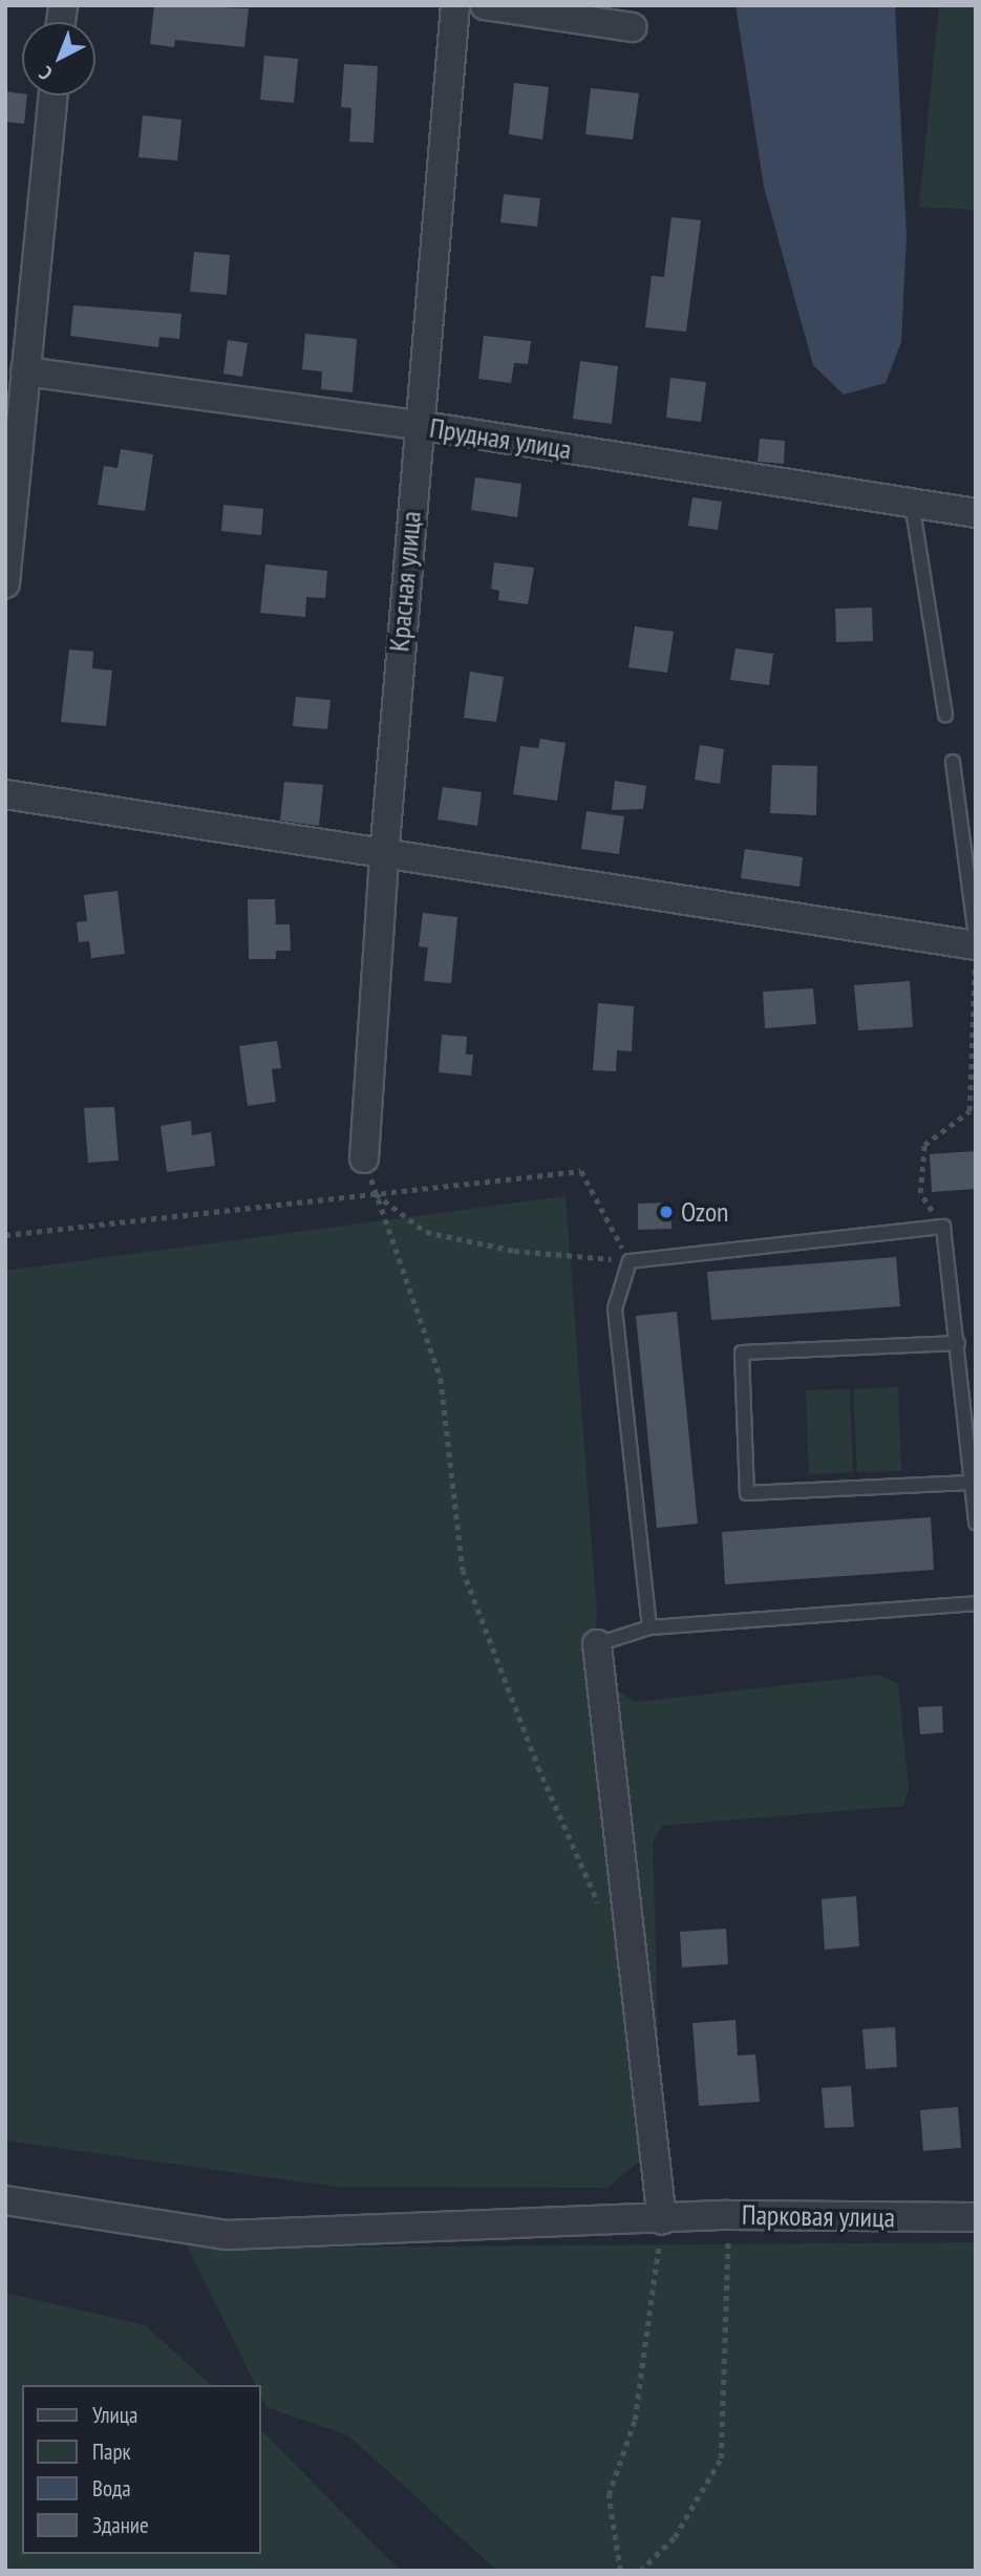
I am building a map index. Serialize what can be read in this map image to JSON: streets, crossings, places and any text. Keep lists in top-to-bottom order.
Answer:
{
  "streets": {
    "street": ["Прудная улица", "Красная улица", "Парковая улица"]
  },
  "crossings": [
    ["Прудная улица", "Красная улица"]
  ],
  "places": ["Ozon"],
  "legend": [
    "Улица",
    "Парк",
    "Вода",
    "Здание"
  ],
  "north": "bottom left"
}
